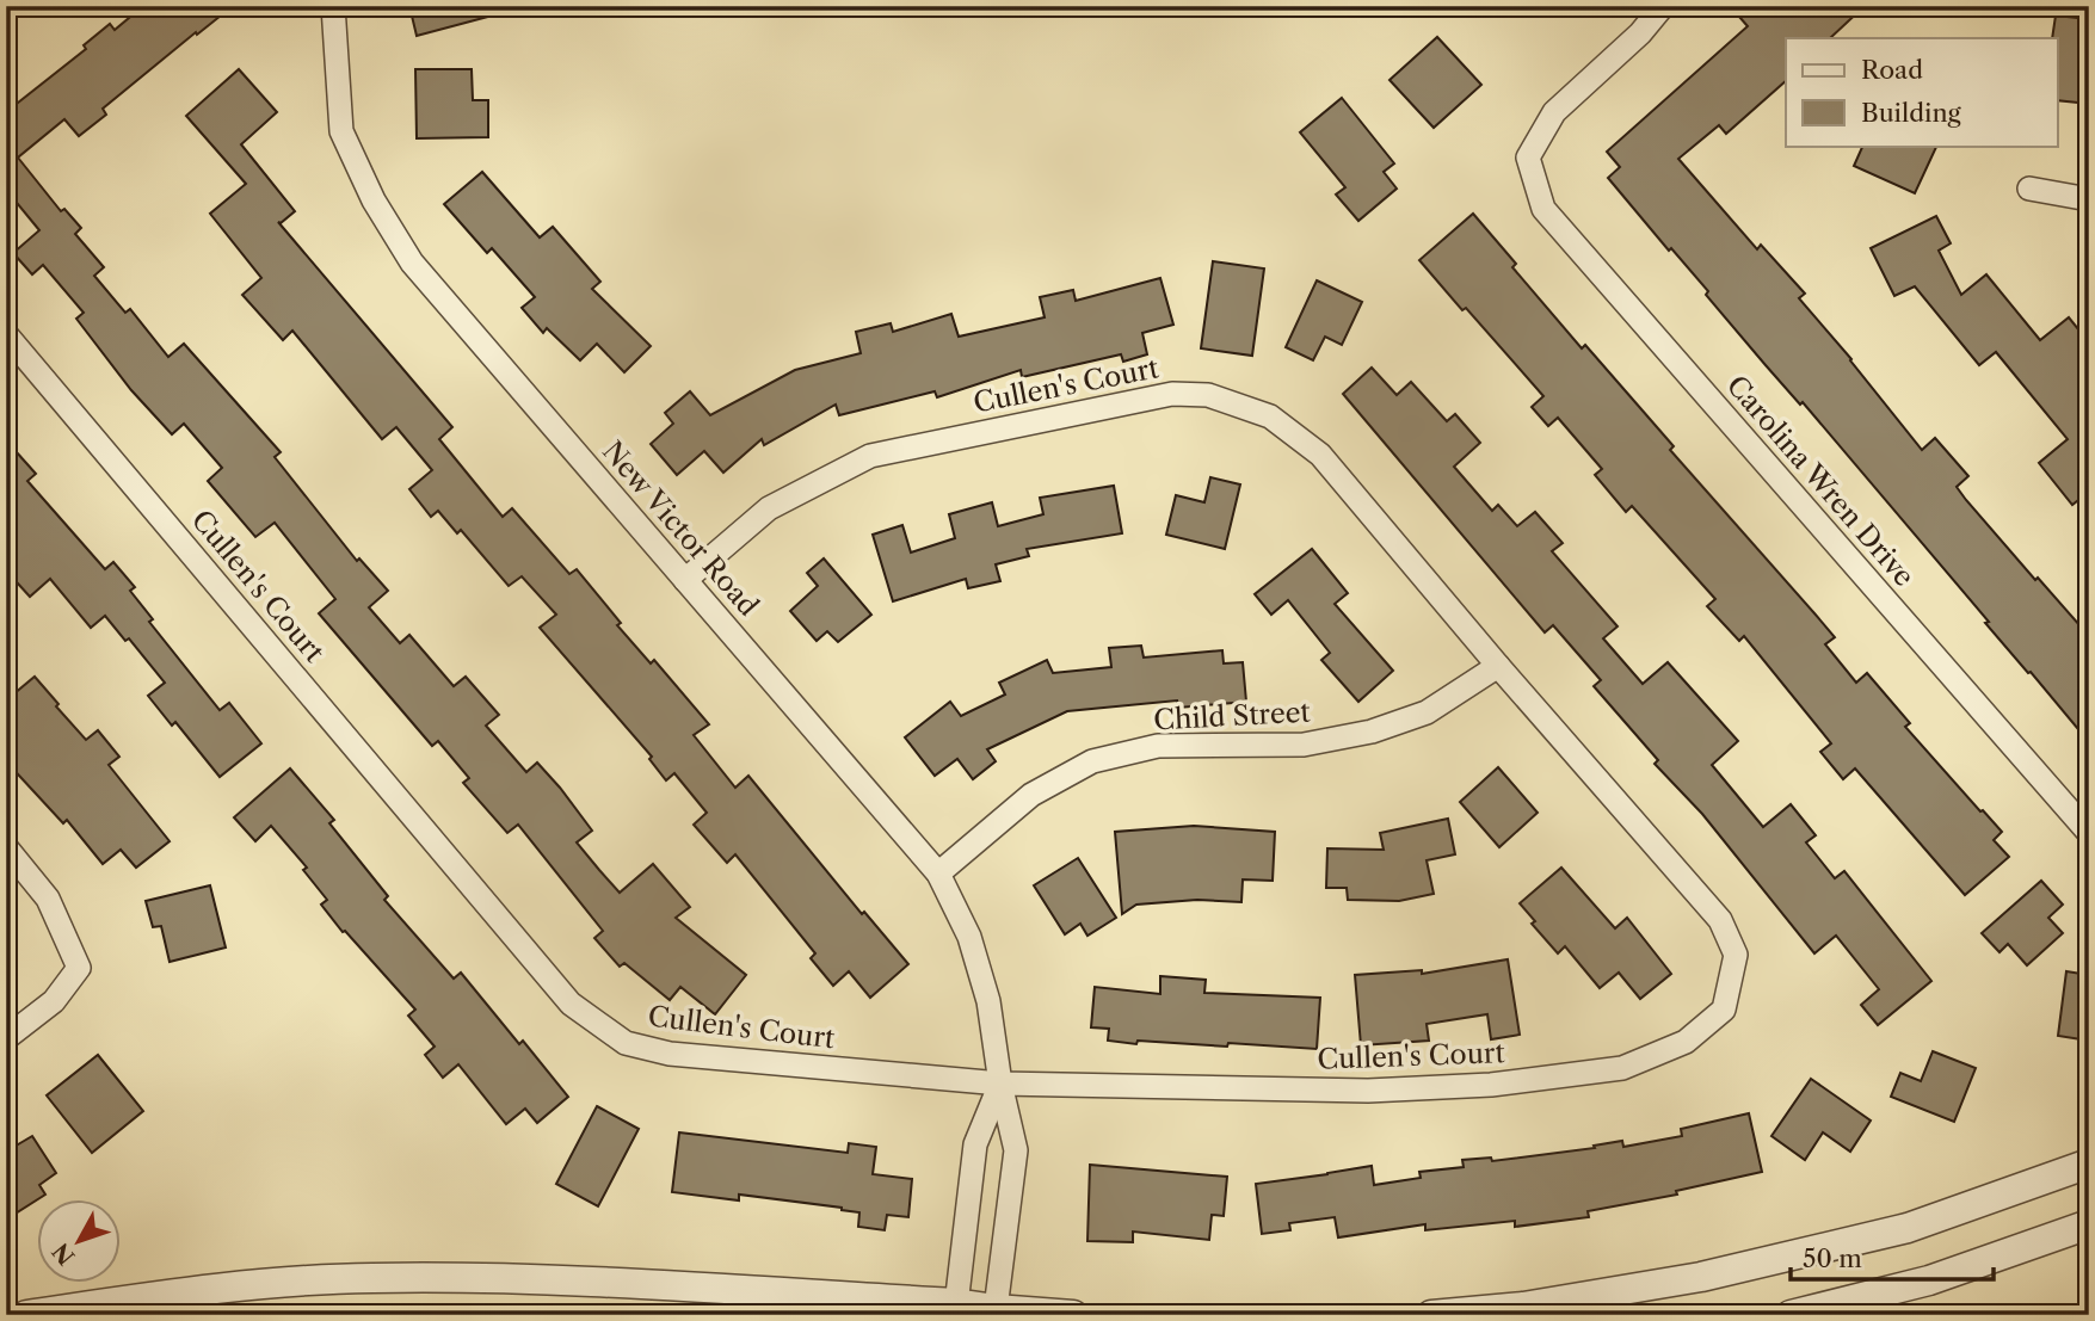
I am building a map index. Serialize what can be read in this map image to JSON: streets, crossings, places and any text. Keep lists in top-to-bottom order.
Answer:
{
  "streets": {
    "street": [
      "Cullen's Court",
      "Carolina Wren Drive",
      "New Victor Road",
      "Child Street"
    ]
  },
  "crossings": [
    ["Cullen's Court", "New Victor Road"],
    ["Cullen's Court", "Child Street"],
    ["New Victor Road", "Child Street"]
  ],
  "legend": ["Road", "Building"],
  "scale_bar": "50 m",
  "north": "bottom left"
}
